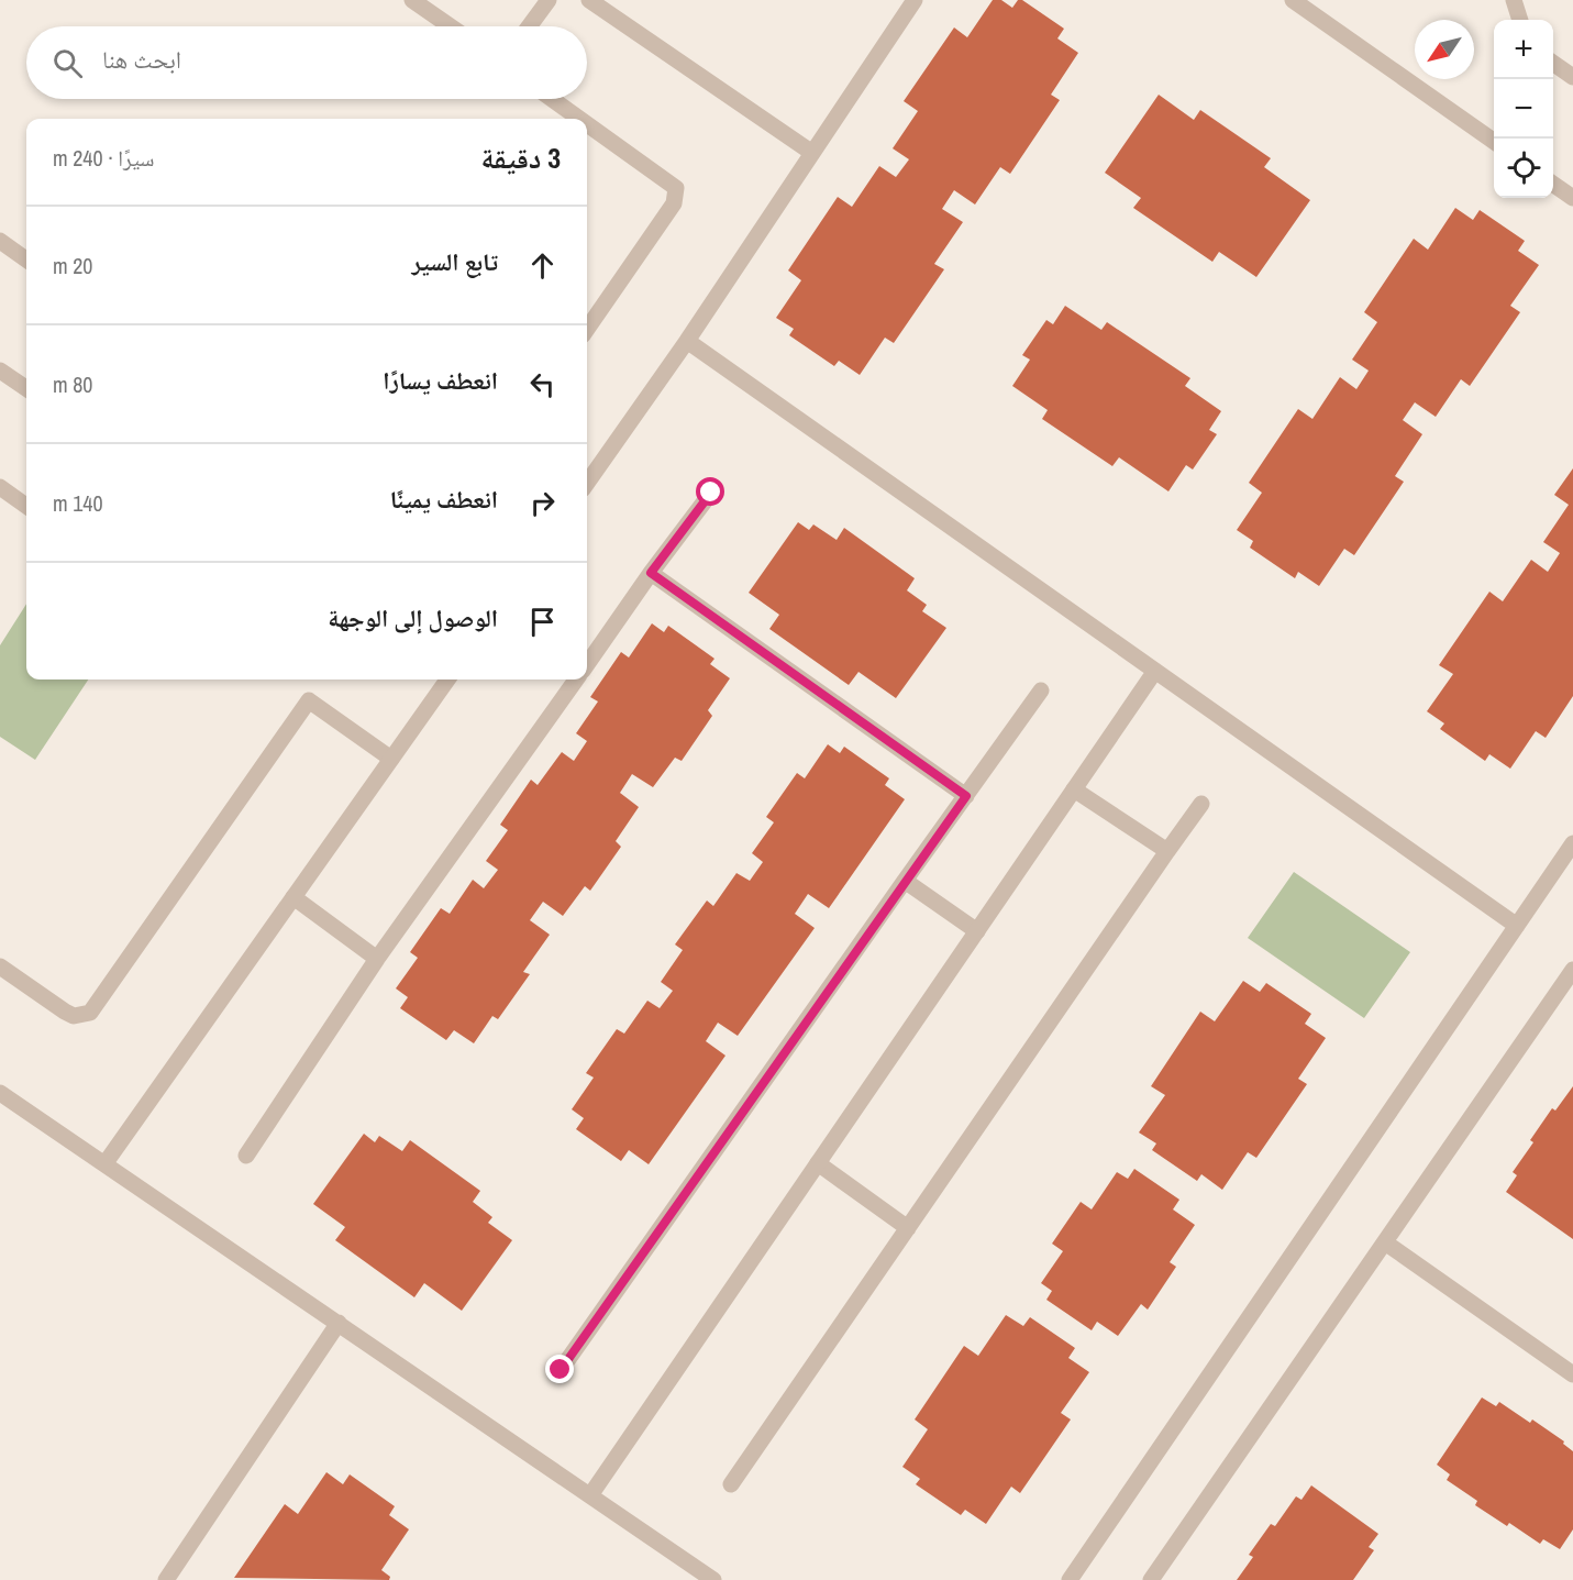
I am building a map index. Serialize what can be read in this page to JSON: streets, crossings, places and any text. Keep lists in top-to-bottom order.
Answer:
{
  "north": "bottom left",
  "page": {
    "map_buttons": ["+", "−"],
    "search": "ابحث هنا",
    "heading": ["3 دقيقة", "سيرًا · 240 m"],
    "list": [
      ["تابع السير", "20 m"],
      ["انعطف يسارًا", "80 m"],
      ["انعطف يمينًا", "140 m"],
      "الوصول إلى الوجهة"
    ]
  }
}
